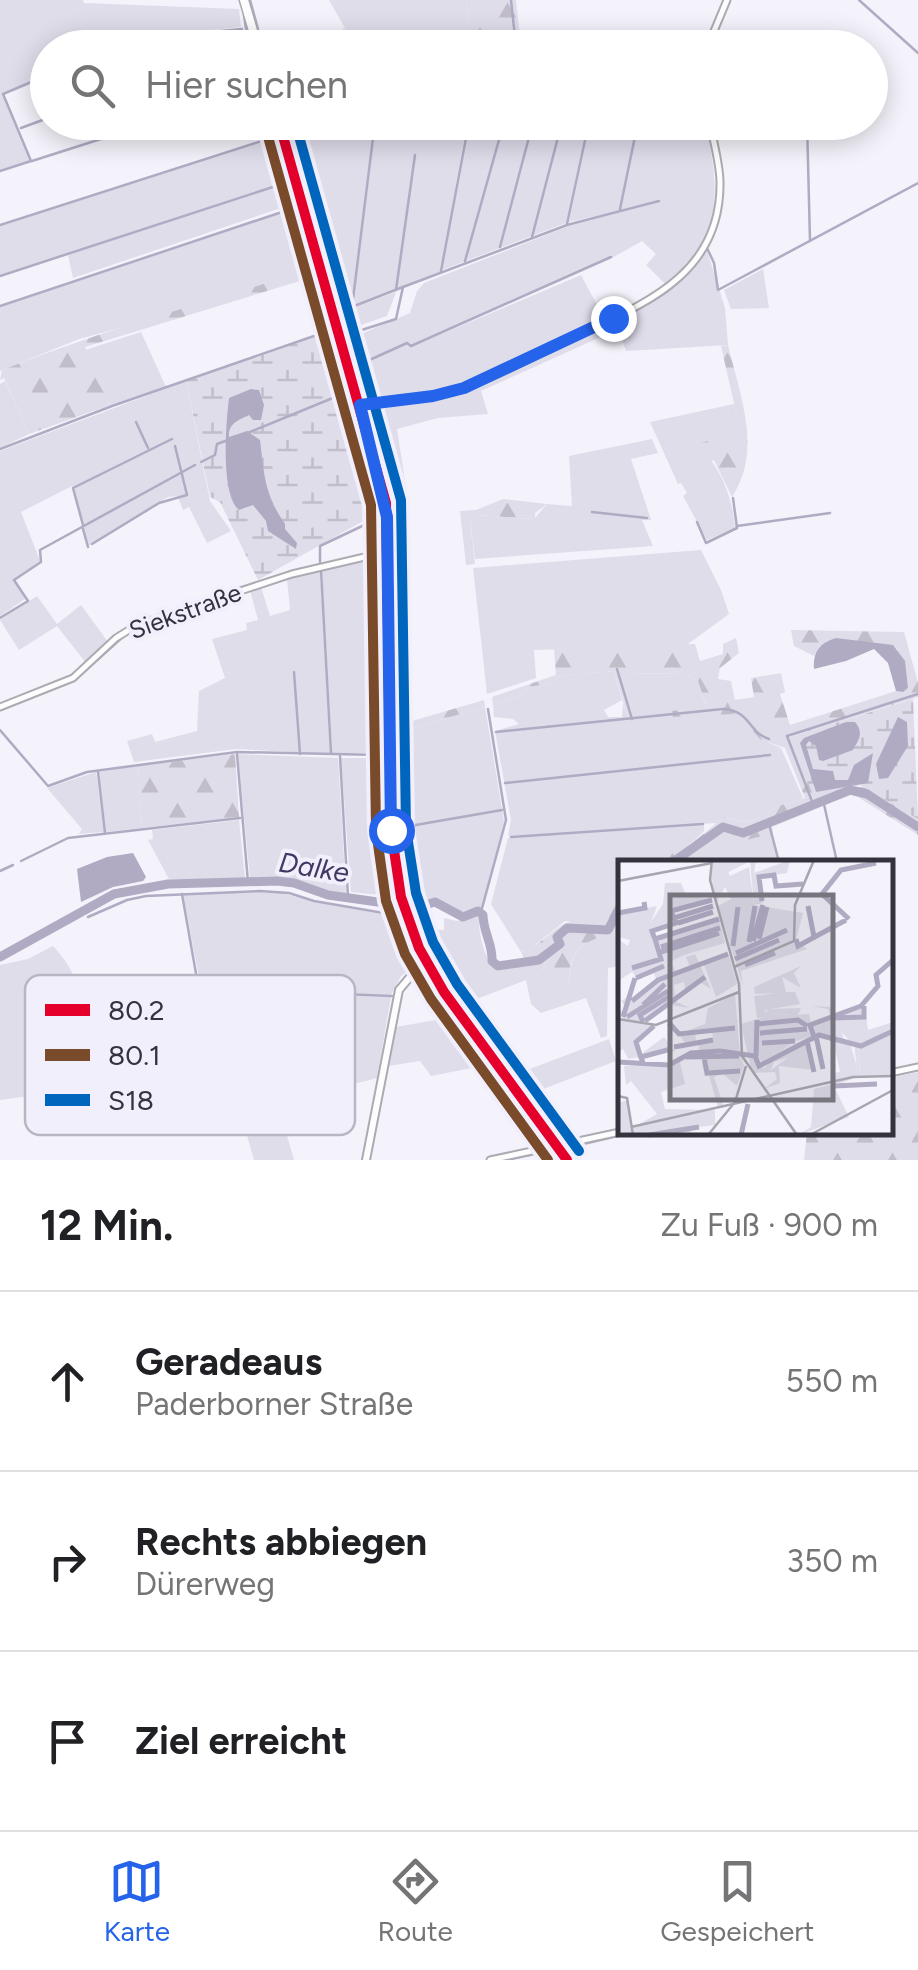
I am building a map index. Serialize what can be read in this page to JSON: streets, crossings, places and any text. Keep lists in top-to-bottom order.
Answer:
{
  "streets": {
    "street": ["Siekstraße"]
  },
  "water": ["Dalke"],
  "lines": ["transit line 80.2", "transit line 80.1", "transit line S18"],
  "legend": ["80.2", "80.1", "S18"],
  "page": {
    "search": "Hier suchen",
    "heading": ["12 Min.", "Zu Fuß · 900 m"],
    "list": [
      ["Geradeaus", "Paderborner Straße", "550 m"],
      ["Rechts abbiegen", "Dürerweg", "350 m"],
      "Ziel erreicht"
    ],
    "nav": ["Karte", "Route", "Gespeichert"]
  }
}
